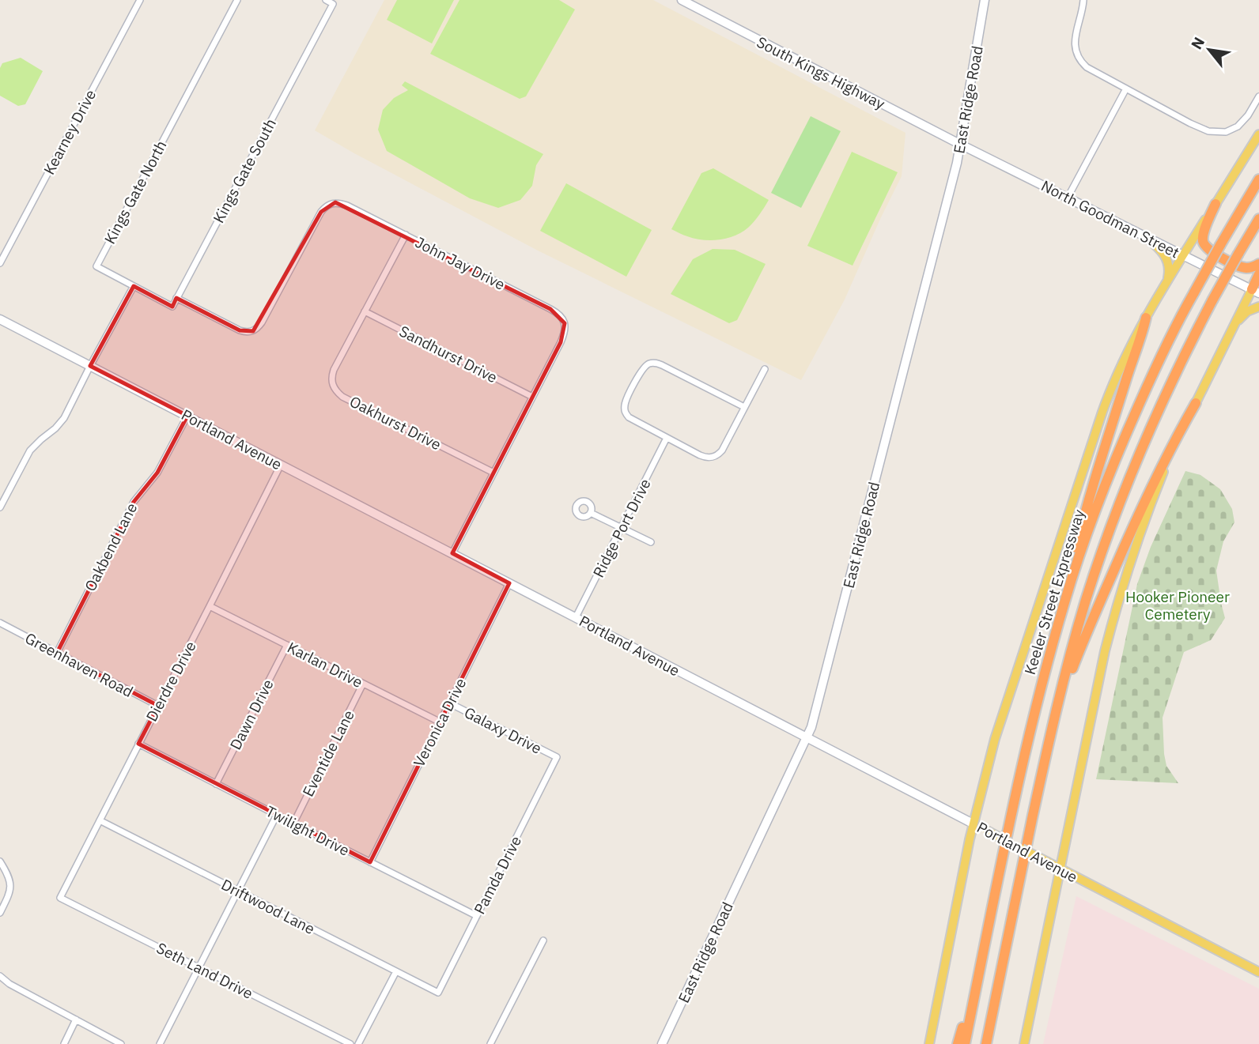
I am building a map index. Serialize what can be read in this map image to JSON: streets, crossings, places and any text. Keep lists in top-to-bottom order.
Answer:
{
  "streets": {
    "highway": ["Keeler Street Expressway"],
    "main road": [
      "South Kings Highway",
      "East Ridge Road",
      "North Goodman Street",
      "Portland Avenue"
    ],
    "street": [
      "Kearney Drive",
      "Kings Gate South",
      "Kings Gate North",
      "John Jay Drive",
      "Sandhurst Drive",
      "Oakhurst Drive",
      "Ridge Port Drive",
      "Oakbend Lane",
      "Greenhaven Road",
      "Karlan Drive",
      "Dierdre Drive",
      "Dawn Drive",
      "Veronica Drive",
      "Galaxy Drive",
      "Eventide Lane",
      "Twilight Drive",
      "Pamda Drive",
      "Driftwood Lane",
      "Seth Land Drive"
    ]
  },
  "crossings": [
    ["South Kings Highway", "East Ridge Road"],
    ["South Kings Highway", "North Goodman Street"],
    ["East Ridge Road", "North Goodman Street"],
    ["East Ridge Road", "Portland Avenue"],
    ["Kings Gate South", "John Jay Drive"],
    ["John Jay Drive", "Sandhurst Drive"],
    ["John Jay Drive", "Oakhurst Drive"],
    ["John Jay Drive", "Portland Avenue"],
    ["Sandhurst Drive", "Oakhurst Drive"],
    ["Portland Avenue", "Ridge Port Drive"],
    ["Portland Avenue", "Oakbend Lane"],
    ["Portland Avenue", "Dierdre Drive"],
    ["Portland Avenue", "Veronica Drive"],
    ["Oakbend Lane", "Greenhaven Road"],
    ["Greenhaven Road", "Dierdre Drive"],
    ["Karlan Drive", "Dierdre Drive"],
    ["Karlan Drive", "Dawn Drive"],
    ["Karlan Drive", "Veronica Drive"],
    ["Karlan Drive", "Eventide Lane"],
    ["Dierdre Drive", "Twilight Drive"],
    ["Dierdre Drive", "Driftwood Lane"],
    ["Dierdre Drive", "Seth Land Drive"],
    ["Dawn Drive", "Twilight Drive"],
    ["Veronica Drive", "Galaxy Drive"],
    ["Veronica Drive", "Twilight Drive"],
    ["Galaxy Drive", "Pamda Drive"],
    ["Eventide Lane", "Twilight Drive"],
    ["Twilight Drive", "Pamda Drive"],
    ["Pamda Drive", "Driftwood Lane"]
  ],
  "parks": ["Hooker Pioneer Cemetery"],
  "north": "top left"
}
